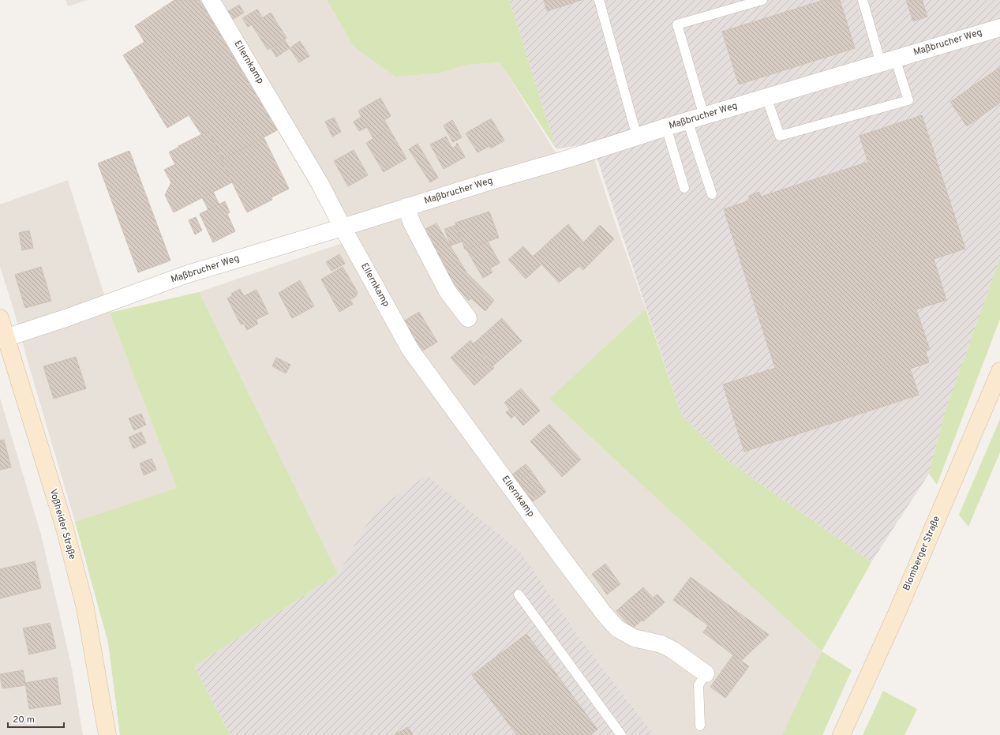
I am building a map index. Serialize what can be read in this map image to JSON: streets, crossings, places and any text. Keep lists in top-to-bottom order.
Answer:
{
  "streets": {
    "street": [
      "Maßbrucher Weg",
      "Ellernkamp",
      "Voßheider Straße",
      "Blomberger Straße"
    ]
  },
  "crossings": [
    ["Maßbrucher Weg", "Ellernkamp"],
    ["Maßbrucher Weg", "Voßheider Straße"]
  ],
  "scale_bar": "20 m"
}
